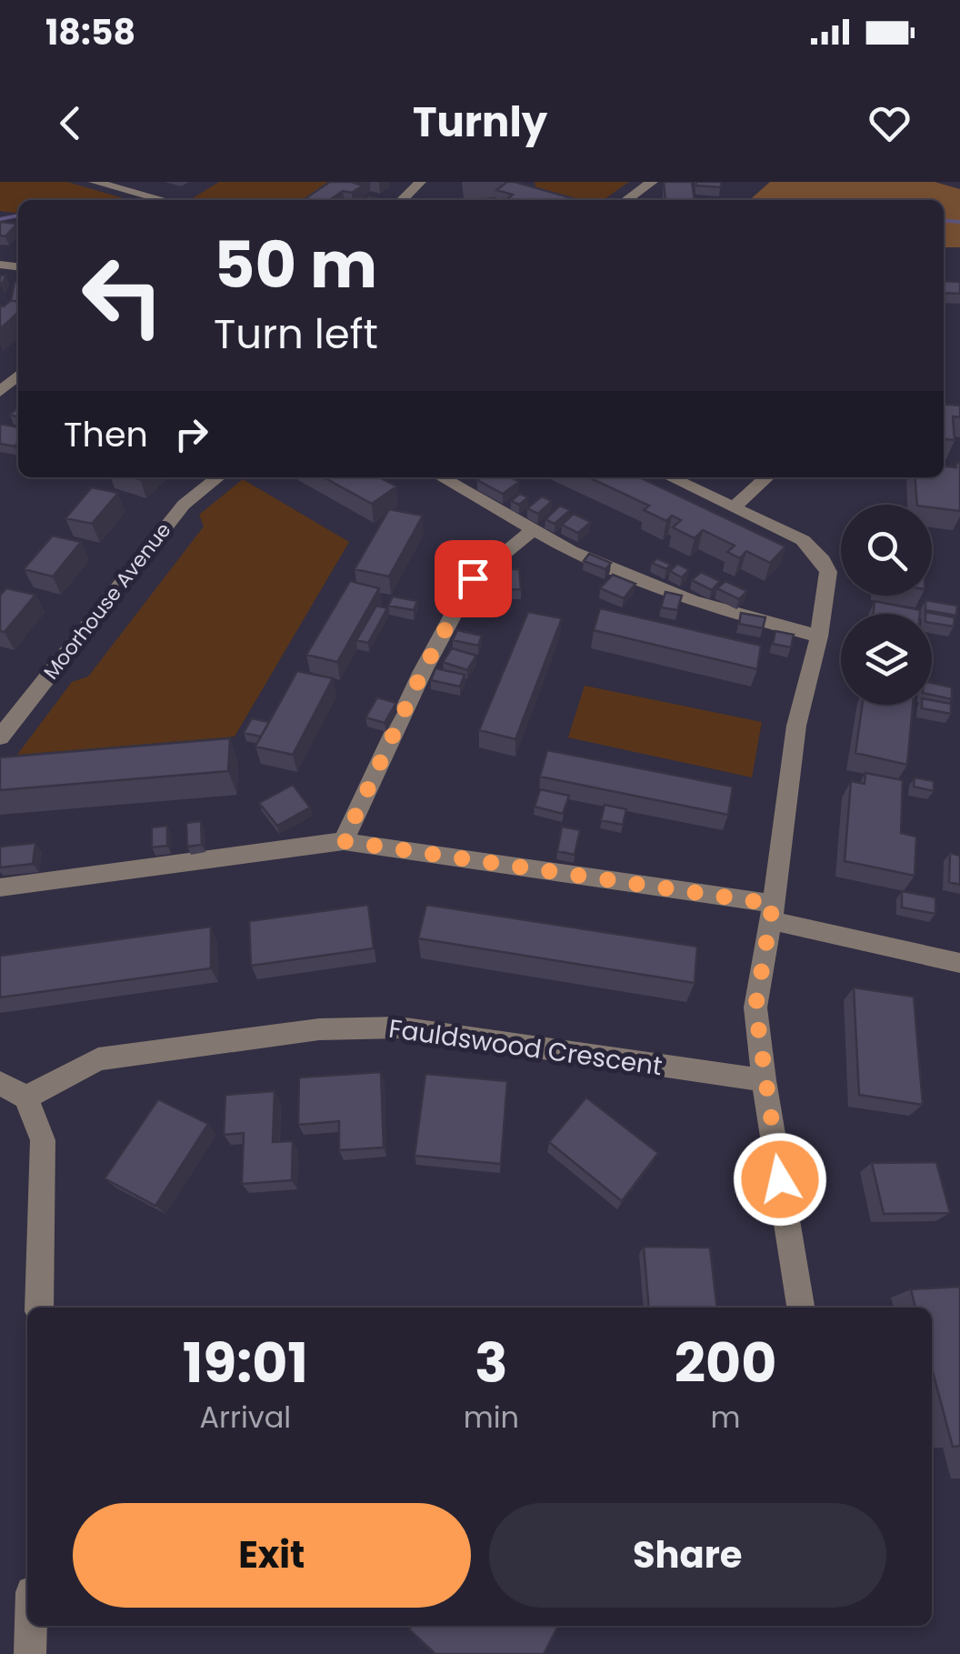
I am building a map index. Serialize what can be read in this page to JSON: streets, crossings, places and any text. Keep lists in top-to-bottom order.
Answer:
{
  "streets": {
    "street": ["Moorhouse Avenue", "Fauldswood Crescent"]
  },
  "page": {
    "status": "18:58",
    "header": "Turnly",
    "turn": ["50 m", "Turn left"],
    "then": "Then",
    "eta": [
      "19:01",
      "Arrival",
      "3",
      "min",
      "200",
      "m"
    ],
    "buttons": ["Exit", "Share"]
  }
}
